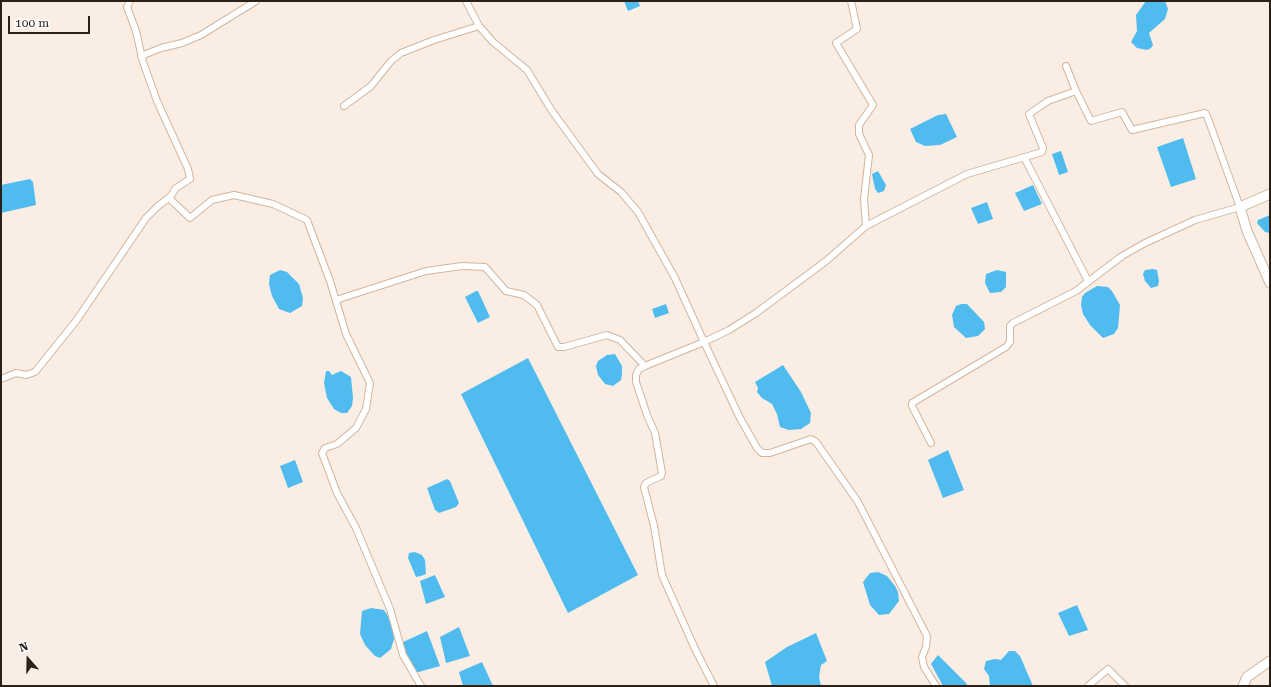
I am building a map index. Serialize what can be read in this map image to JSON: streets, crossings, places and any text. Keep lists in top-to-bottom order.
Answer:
{
  "scale_bar": "100 m",
  "north": "top"
}
